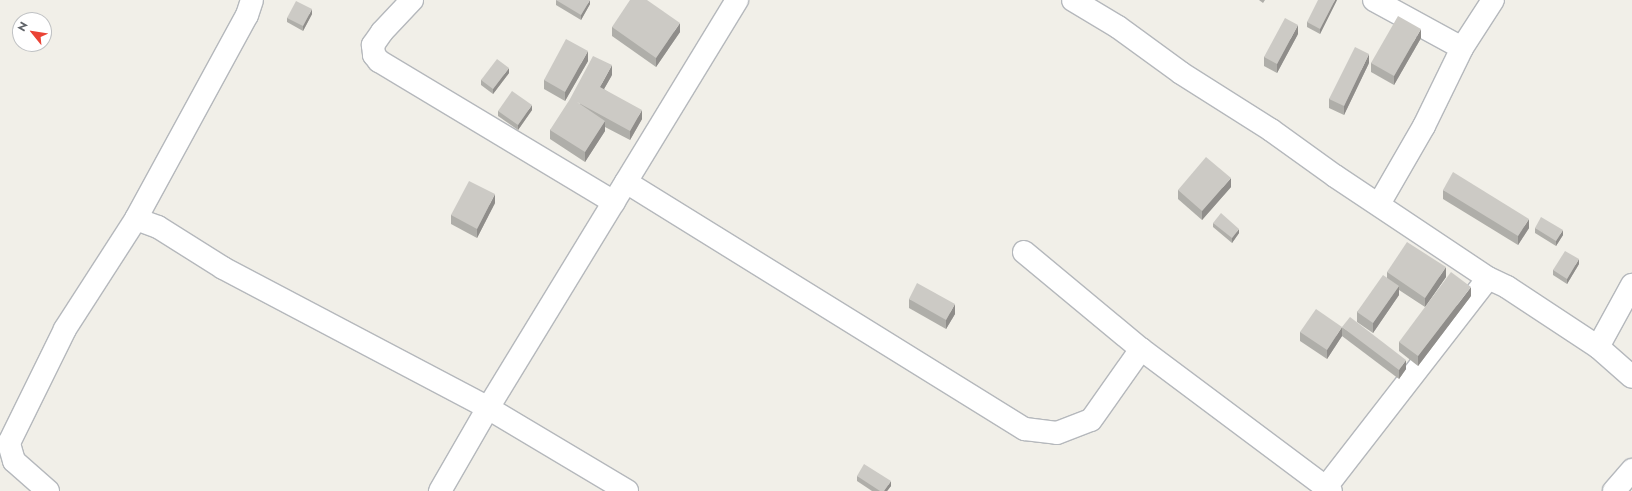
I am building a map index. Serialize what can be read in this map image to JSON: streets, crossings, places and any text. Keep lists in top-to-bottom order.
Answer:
{
  "north": "top left"
}
